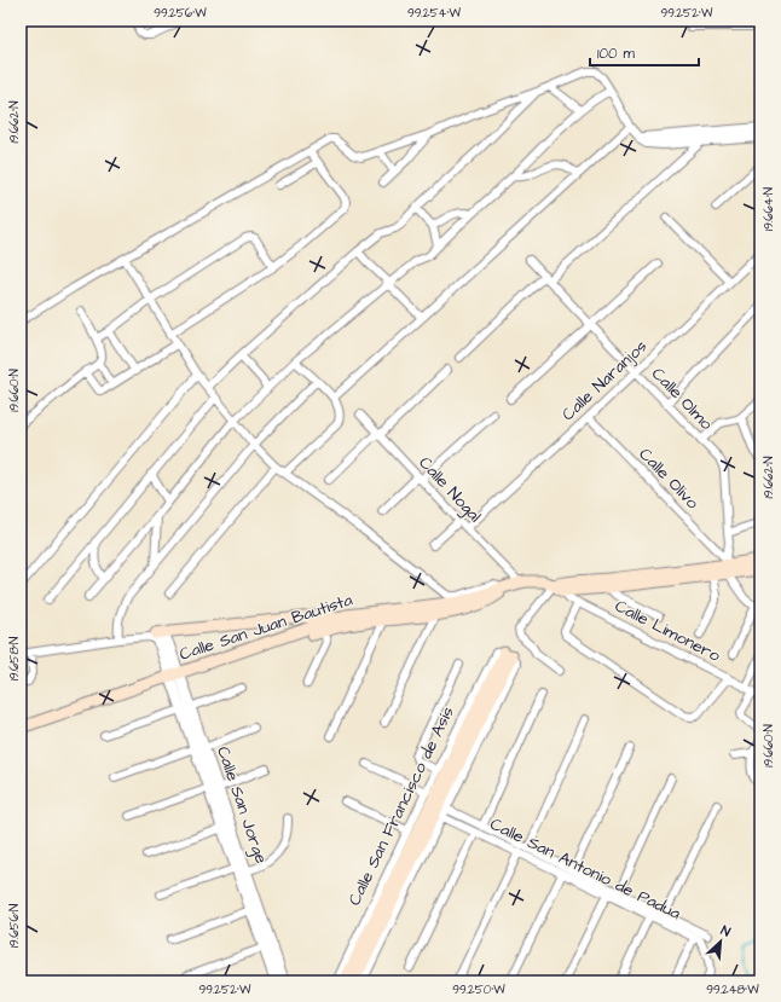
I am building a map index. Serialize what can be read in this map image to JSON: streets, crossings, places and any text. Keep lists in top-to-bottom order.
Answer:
{
  "streets": {
    "main road": ["Calle San Juan Bautista", "Calle San Francisco de Asís"],
    "street": [
      "Calle Naranjos",
      "Calle Olmo",
      "Calle Olivo",
      "Calle Nogal",
      "Calle Limonero",
      "Calle San Jorge",
      "Calle San Antonio de Padua"
    ]
  },
  "crossings": [
    ["Calle Naranjos", "Calle Olmo"],
    ["Calle Naranjos", "Calle Olivo"],
    ["Calle Naranjos", "Calle Nogal"],
    ["Calle Olmo", "Calle Olivo"],
    ["Calle San Juan Bautista", "Calle San Jorge"],
    ["Calle San Francisco de Asís", "Calle San Antonio de Padua"]
  ],
  "scale_bar": "100 m",
  "north": "top right",
  "coordinates": [
    "99.256°W",
    "99.254°W",
    "99.252°W",
    "19.662°N",
    "19.664°N",
    "19.660°N",
    "19.658°N",
    "19.656°N",
    "99.250°W",
    "99.248°W"
  ]
}
